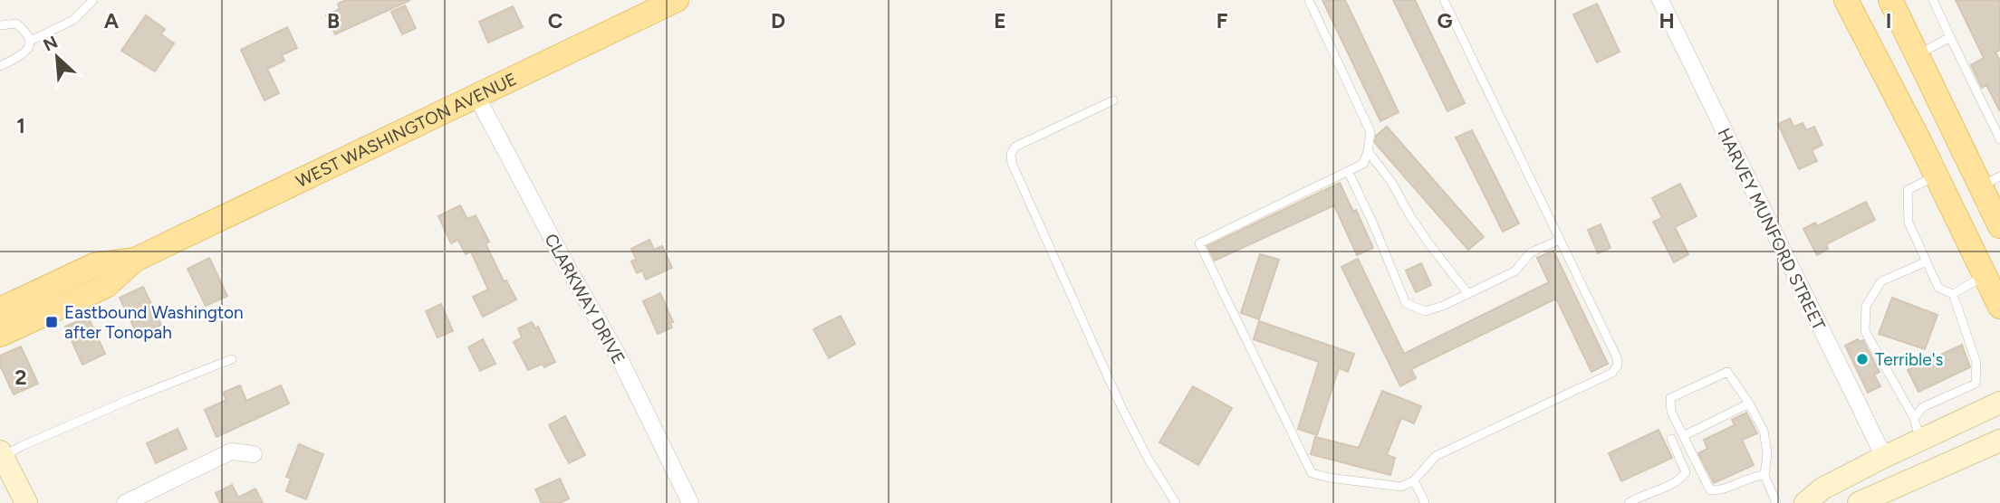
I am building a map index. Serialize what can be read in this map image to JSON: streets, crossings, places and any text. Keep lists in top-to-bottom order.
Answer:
{
  "streets": {
    "main road": ["WEST WASHINGTON AVENUE"],
    "street": ["HARVEY MUNFORD STREET", "CLARKWAY DRIVE"]
  },
  "crossings": [
    ["WEST WASHINGTON AVENUE", "CLARKWAY DRIVE"]
  ],
  "places": {
    "transit": ["Eastbound Washington after Tonopah"],
    "other": ["Terrible's"]
  },
  "north": "top left",
  "grid": {
    "columns": [
      "A",
      "B",
      "C",
      "D",
      "E",
      "F",
      "G",
      "H",
      "I"
    ],
    "rows": ["1", "2"]
  }
}
